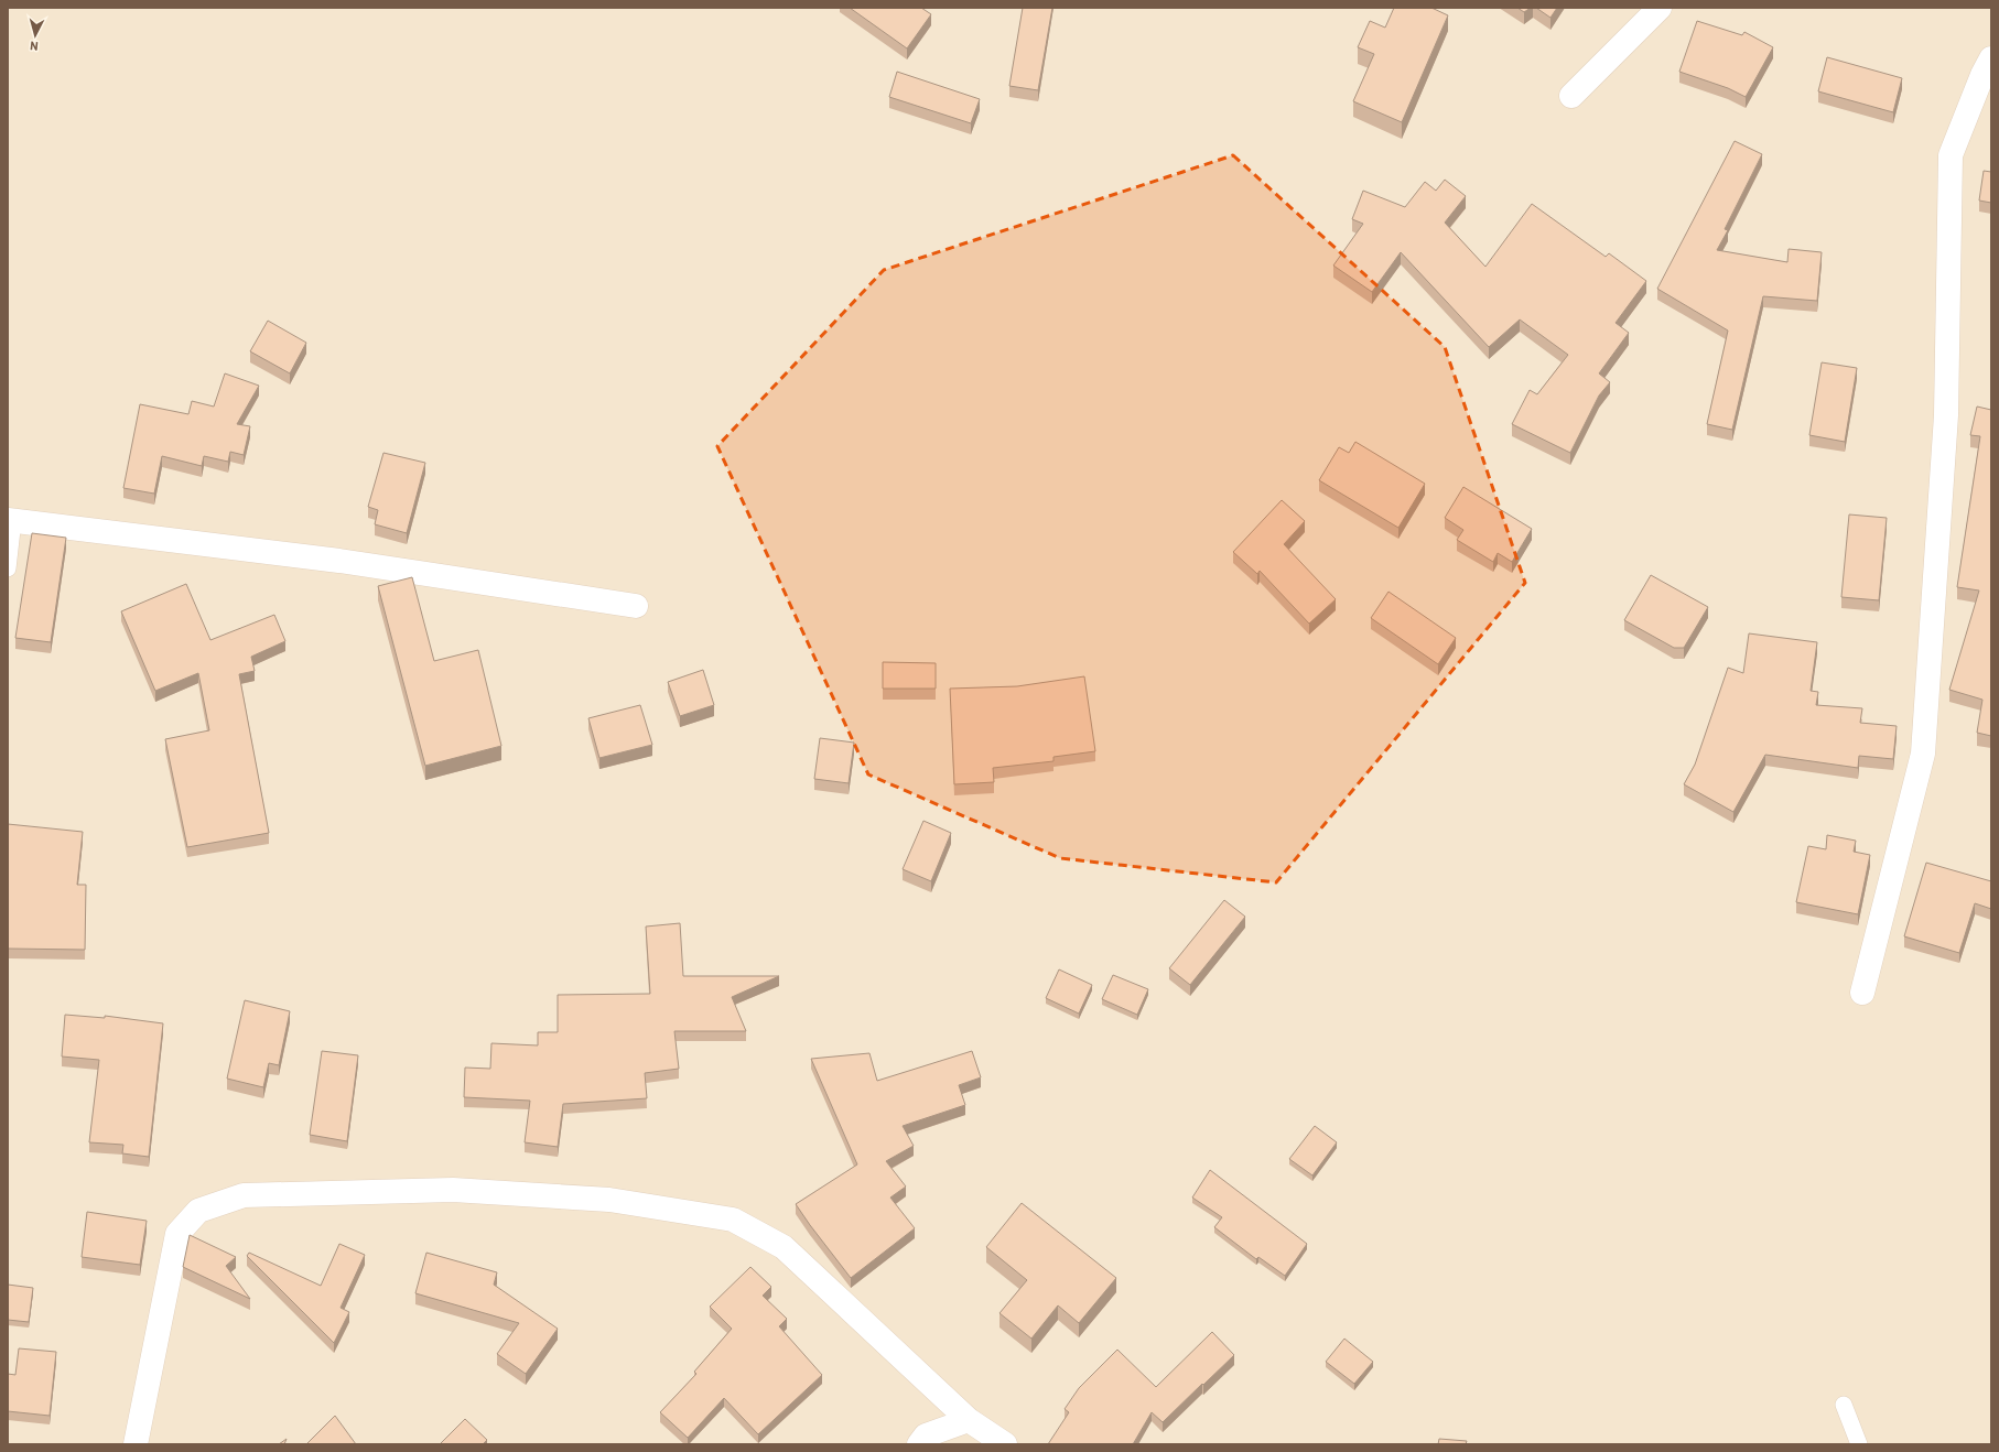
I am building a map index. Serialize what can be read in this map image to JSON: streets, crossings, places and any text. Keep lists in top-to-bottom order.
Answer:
{
  "north": "bottom"
}
